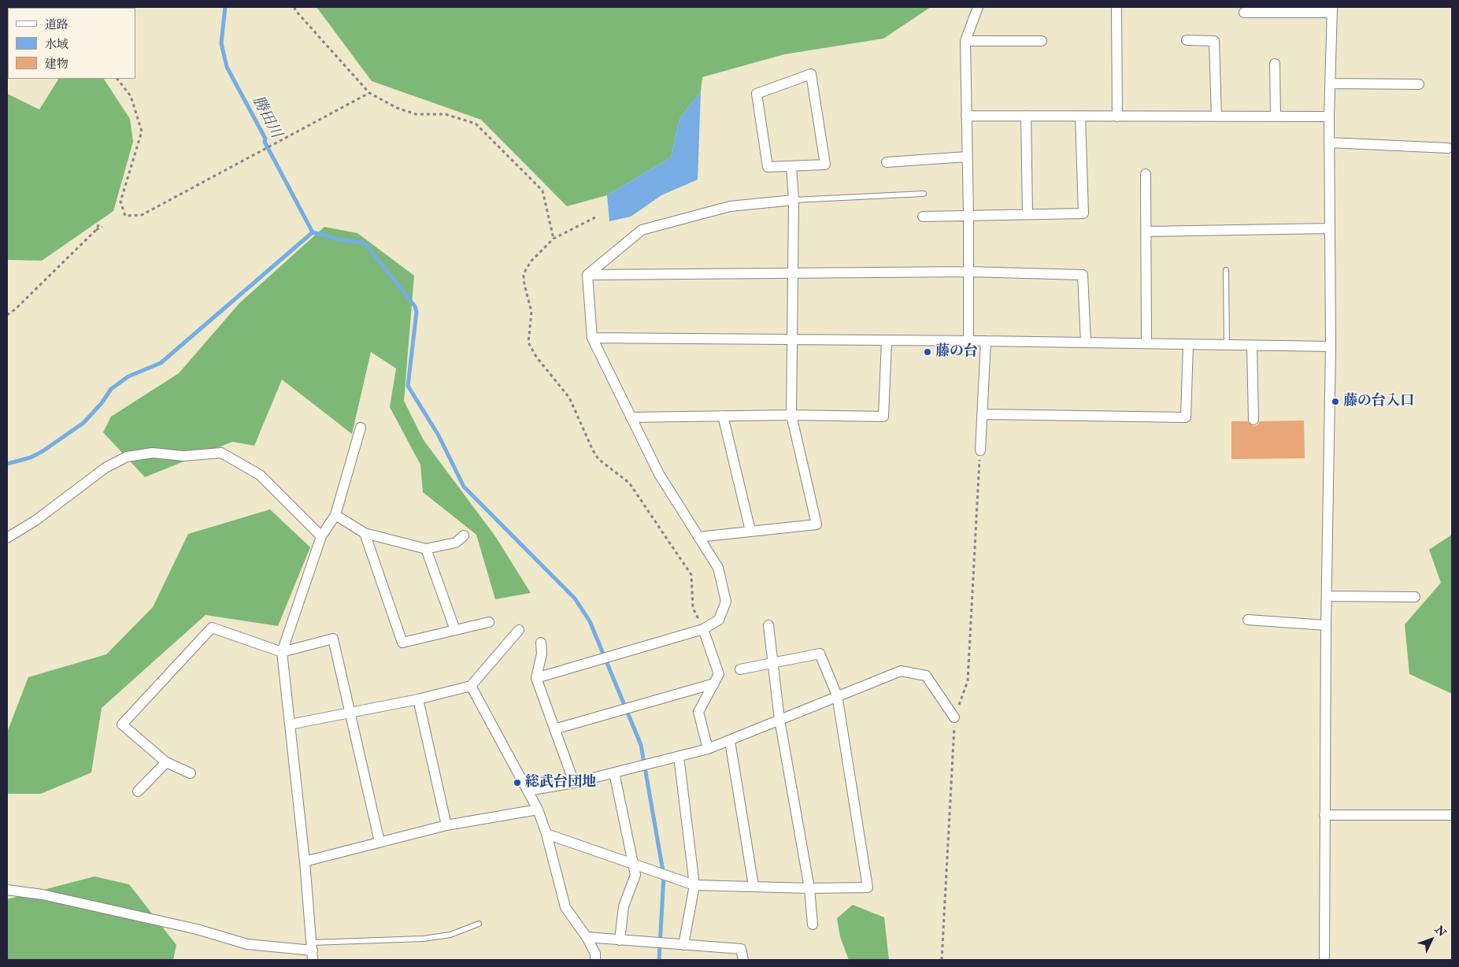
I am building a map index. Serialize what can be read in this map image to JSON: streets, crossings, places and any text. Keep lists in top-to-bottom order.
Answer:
{
  "water": ["勝田川"],
  "places": ["藤の台", "藤の台入口", "総武台団地"],
  "legend": ["道路", "水域", "建物"],
  "north": "top right"
}
